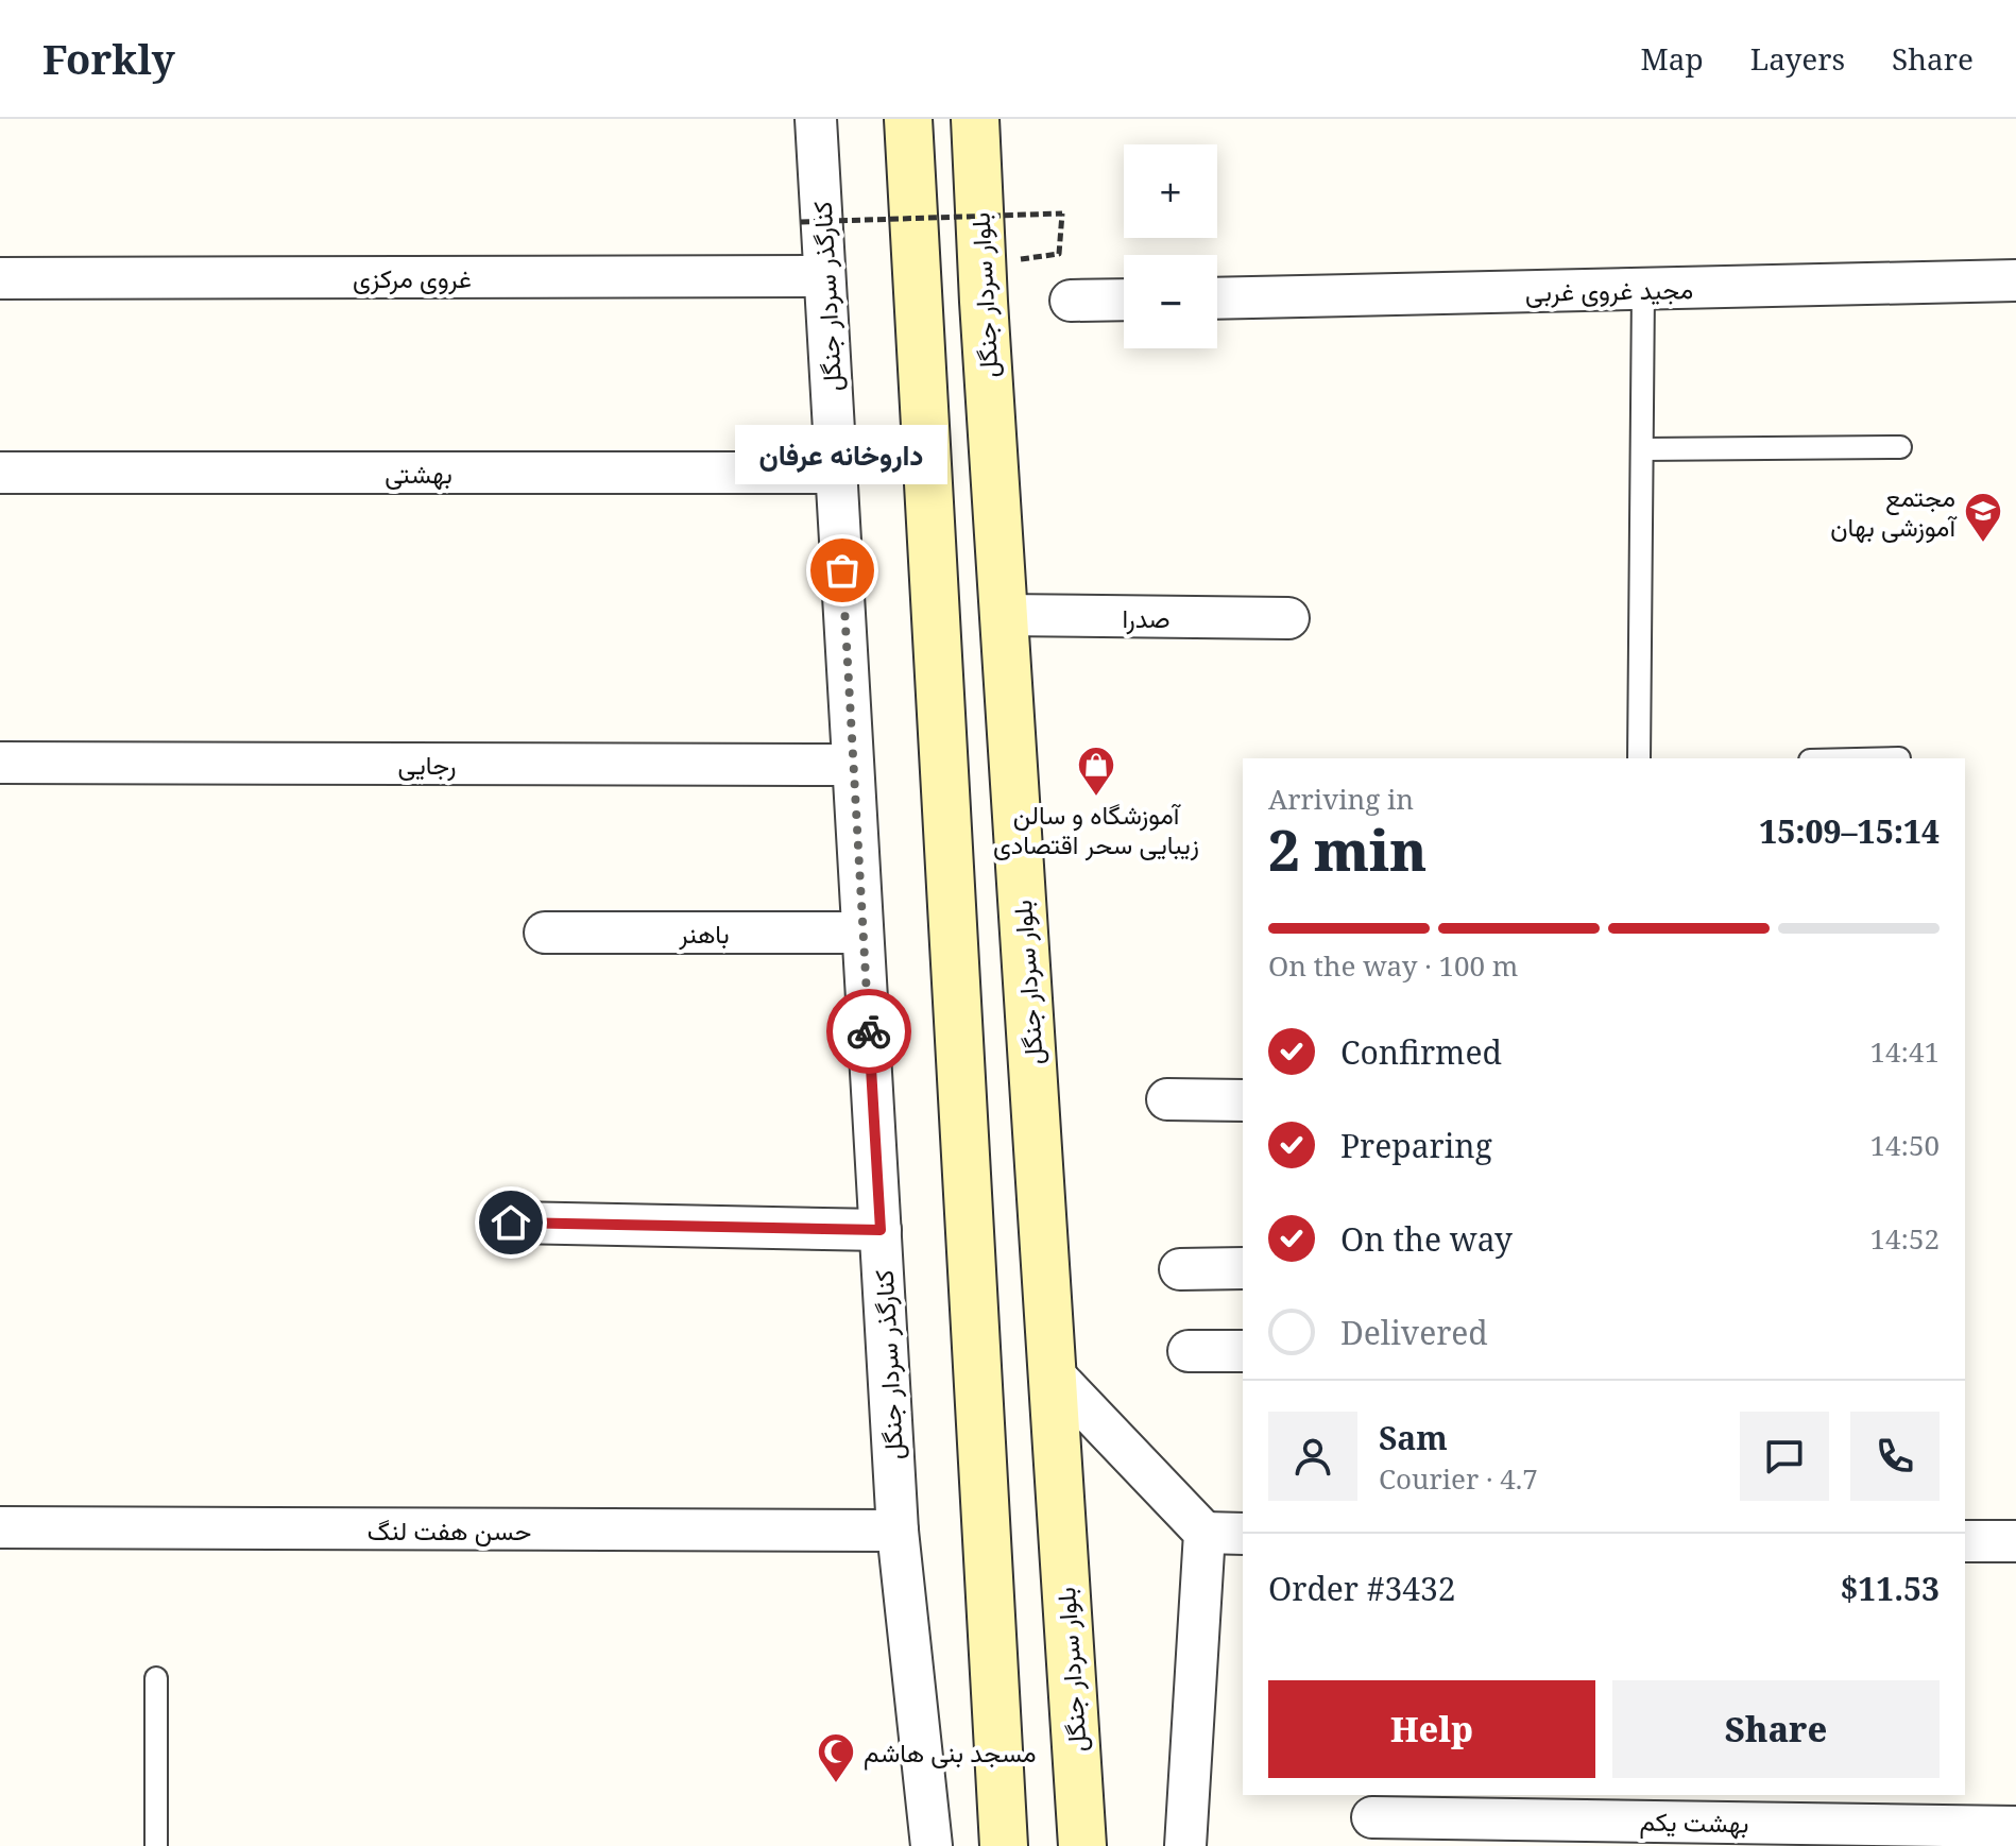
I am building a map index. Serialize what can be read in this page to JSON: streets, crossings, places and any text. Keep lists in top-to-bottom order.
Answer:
{
  "streets": {
    "main road": ["بلوار سردار جنگل"],
    "street": [
      "غروی مرکزی",
      "مجید غروی غربی",
      "کنارگذر سردار جنگل",
      "بهشتی",
      "صدرا",
      "رجایی",
      "باهنر",
      "حسن هفت لنگ",
      "بهشت یکم"
    ]
  },
  "crossings": [
    ["غروی مرکزی", "کنارگذر سردار جنگل"],
    ["بلوار سردار جنگل", "صدرا"],
    ["کنارگذر سردار جنگل", "بهشتی"],
    ["کنارگذر سردار جنگل", "رجایی"],
    ["کنارگذر سردار جنگل", "باهنر"],
    ["کنارگذر سردار جنگل", "حسن هفت لنگ"]
  ],
  "places": {
    "school or university": ["مجتمع آموزشی بهان"],
    "other": ["داروخانه عرفان"],
    "shop": ["آموزشگاه و سالن زیبایی سحر اقتصادی"],
    "mosque": ["مسجد بنی هاشم"]
  },
  "page": {
    "header": "Forkly",
    "nav": ["Map", "Layers", "Share"],
    "map_buttons": ["+", "−"],
    "bubble": "داروخانه عرفان",
    "heading": ["2 min", "Arriving in", "15:09–15:14"],
    "panel": [
      "Sam",
      "Courier · 4.7",
      "Order #3432",
      "$11.53"
    ],
    "bar": "On the way · 100 m",
    "list": [
      ["Confirmed", "14:41"],
      ["Preparing", "14:50"],
      ["On the way", "14:52"],
      "Delivered"
    ],
    "buttons": ["Help", "Share"]
  }
}
